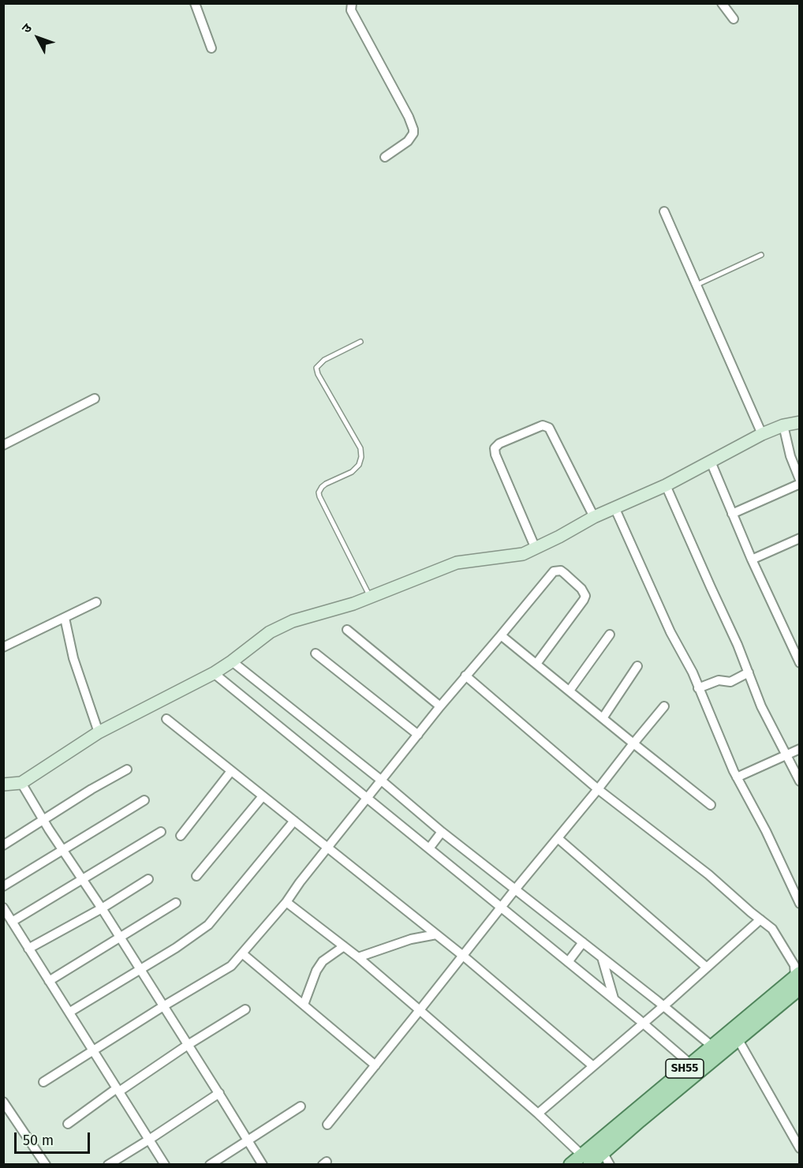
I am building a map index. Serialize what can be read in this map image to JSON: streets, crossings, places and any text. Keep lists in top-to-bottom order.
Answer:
{
  "streets": {
    "main road": ["SH55"]
  },
  "scale_bar": "50 m",
  "north": "top left"
}
